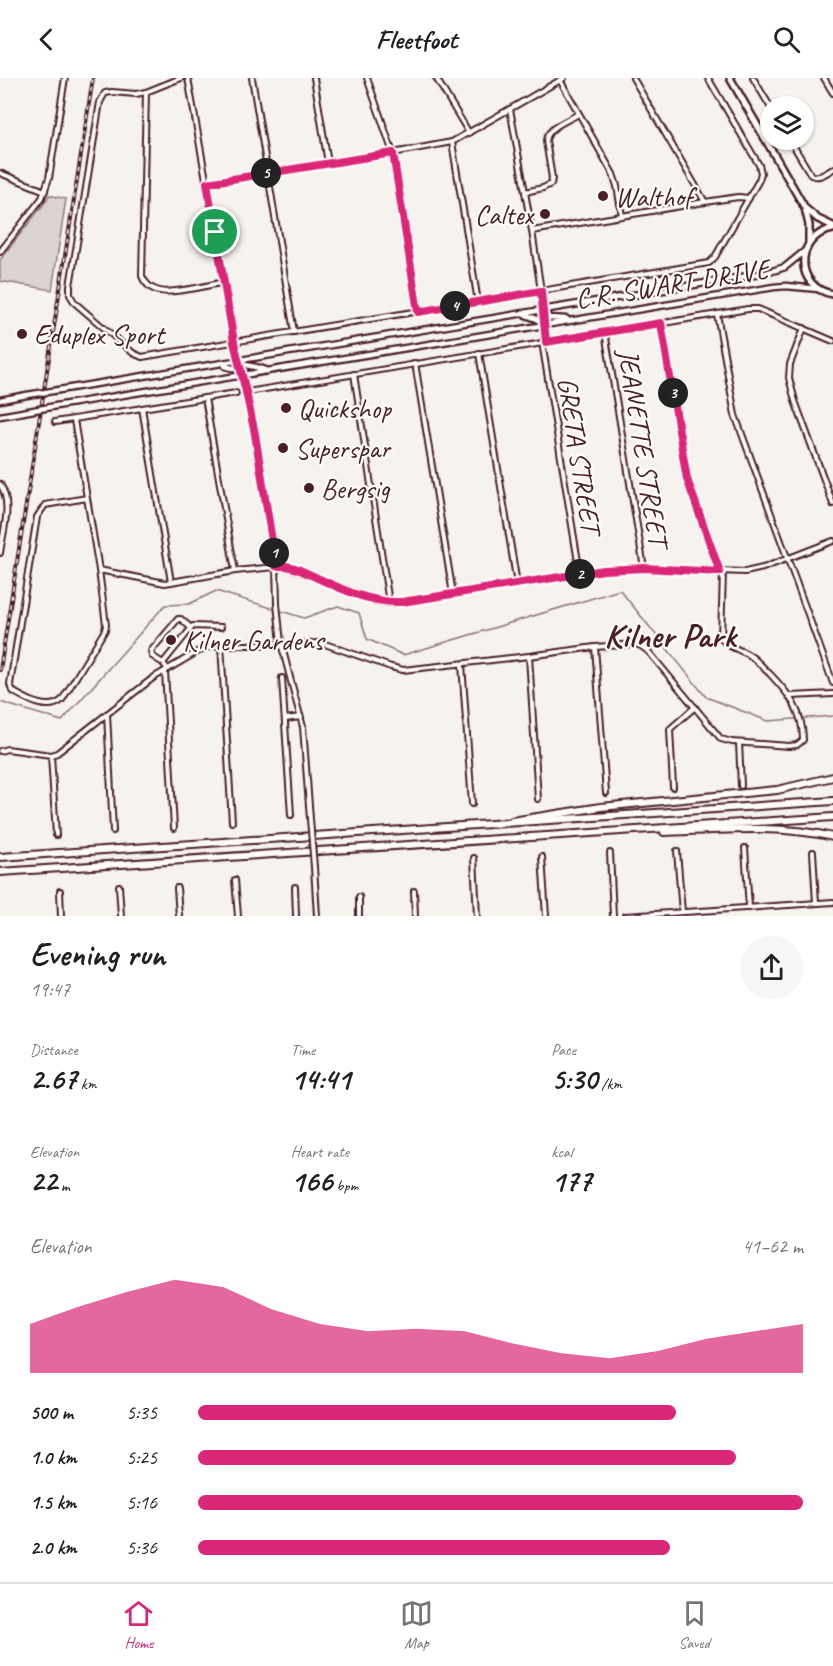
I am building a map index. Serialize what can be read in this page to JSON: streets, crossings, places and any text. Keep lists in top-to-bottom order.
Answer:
{
  "streets": {
    "main road": ["C.R. SWART DRIVE"],
    "street": ["JEANETTE STREET", "GRETA STREET"]
  },
  "crossings": [
    ["C.R. SWART DRIVE", "GRETA STREET"]
  ],
  "districts": ["Kilner Park"],
  "places": [
    "Walthof",
    "Caltex",
    "Eduplex Sport",
    "Quickshop",
    "Superspar",
    "Bergsig",
    "Kilner Gardens"
  ],
  "page": {
    "header": "Fleetfoot",
    "pins": [
      "5",
      "4",
      "3",
      "1",
      "2"
    ],
    "heading": ["Evening run", "19:47"],
    "stats": [
      ["Distance", "2.67 km"],
      ["Time", "14:41"],
      ["Pace", "5:30 /km"],
      ["Elevation", "22 m"],
      ["Heart rate", "166 bpm"],
      ["kcal", "177"]
    ],
    "chart": ["Elevation", "41–62 m"],
    "list": [
      {
        "name": "500 m",
        "note": "5:35"
      },
      {
        "name": "1.0 km",
        "note": "5:25"
      },
      {
        "name": "1.5 km",
        "note": "5:16"
      },
      {
        "name": "2.0 km",
        "note": "5:36"
      }
    ],
    "tabs": ["Home", "Map", "Saved"]
  }
}
